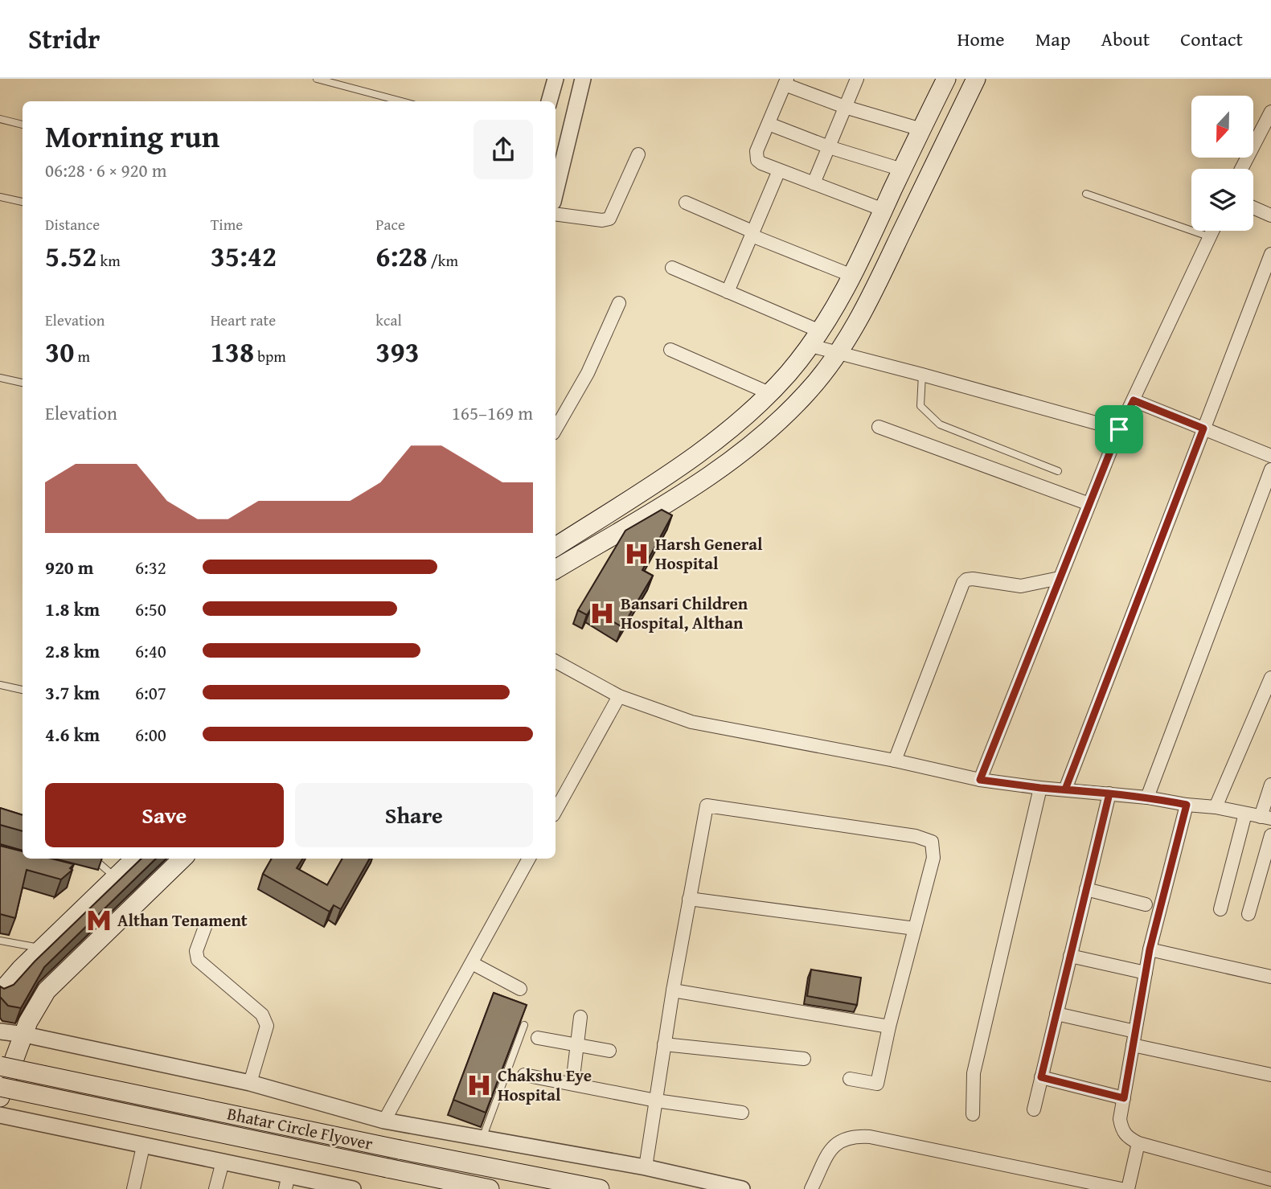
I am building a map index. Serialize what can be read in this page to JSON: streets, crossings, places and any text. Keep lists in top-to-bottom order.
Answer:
{
  "streets": {
    "main road": ["Bhatar Circle Flyover"]
  },
  "places": {
    "hospital": ["Harsh General Hospital", "Bansari Children Hospital, Althan", "Chakshu Eye Hospital"],
    "metro station": ["Althan Tenament"]
  },
  "north": "bottom",
  "page": {
    "header": "Stridr",
    "nav": [
      "Home",
      "Map",
      "About",
      "Contact"
    ],
    "heading": ["Morning run", "06:28 · 6 × 920 m"],
    "stats": [
      ["Distance", "5.52 km"],
      ["Time", "35:42"],
      ["Pace", "6:28 /km"],
      ["Elevation", "30 m"],
      ["Heart rate", "138 bpm"],
      ["kcal", "393"]
    ],
    "chart": ["Elevation", "165–169 m"],
    "list": [
      {
        "name": "920 m",
        "note": "6:32"
      },
      {
        "name": "1.8 km",
        "note": "6:50"
      },
      {
        "name": "2.8 km",
        "note": "6:40"
      },
      {
        "name": "3.7 km",
        "note": "6:07"
      },
      {
        "name": "4.6 km",
        "note": "6:00"
      }
    ],
    "buttons": ["Save", "Share"]
  }
}
